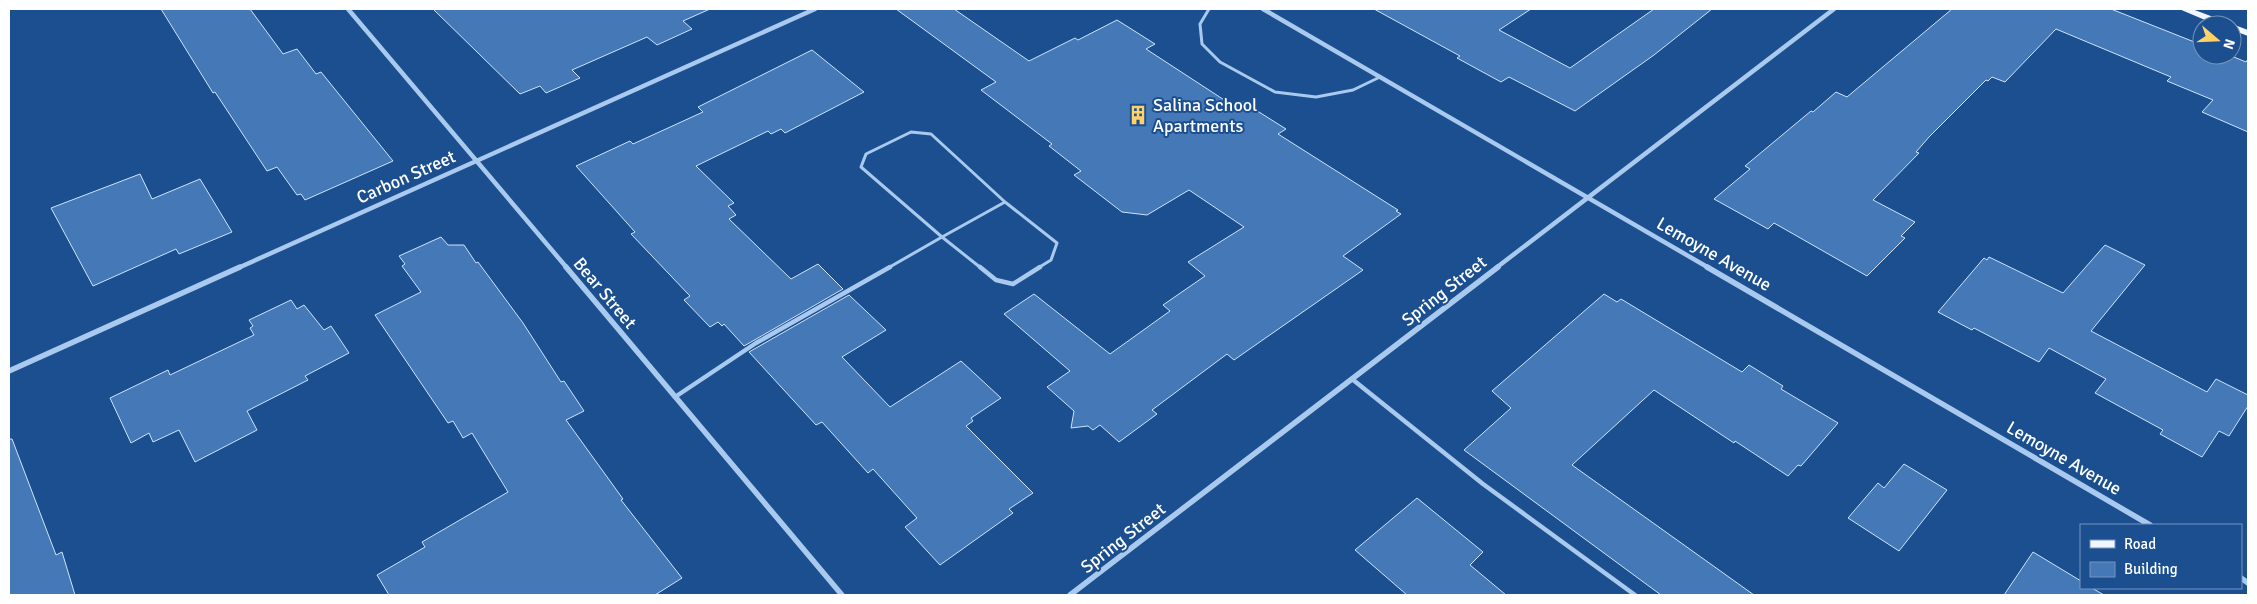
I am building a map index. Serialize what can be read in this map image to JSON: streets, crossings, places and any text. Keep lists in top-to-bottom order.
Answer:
{
  "streets": {
    "street": [
      "Carbon Street",
      "Lemoyne Avenue",
      "Spring Street",
      "Bear Street"
    ]
  },
  "crossings": [
    ["Carbon Street", "Bear Street"],
    ["Lemoyne Avenue", "Spring Street"]
  ],
  "places": {
    "building": ["Salina School Apartments"]
  },
  "legend": ["Road", "Building"],
  "north": "right"
}
